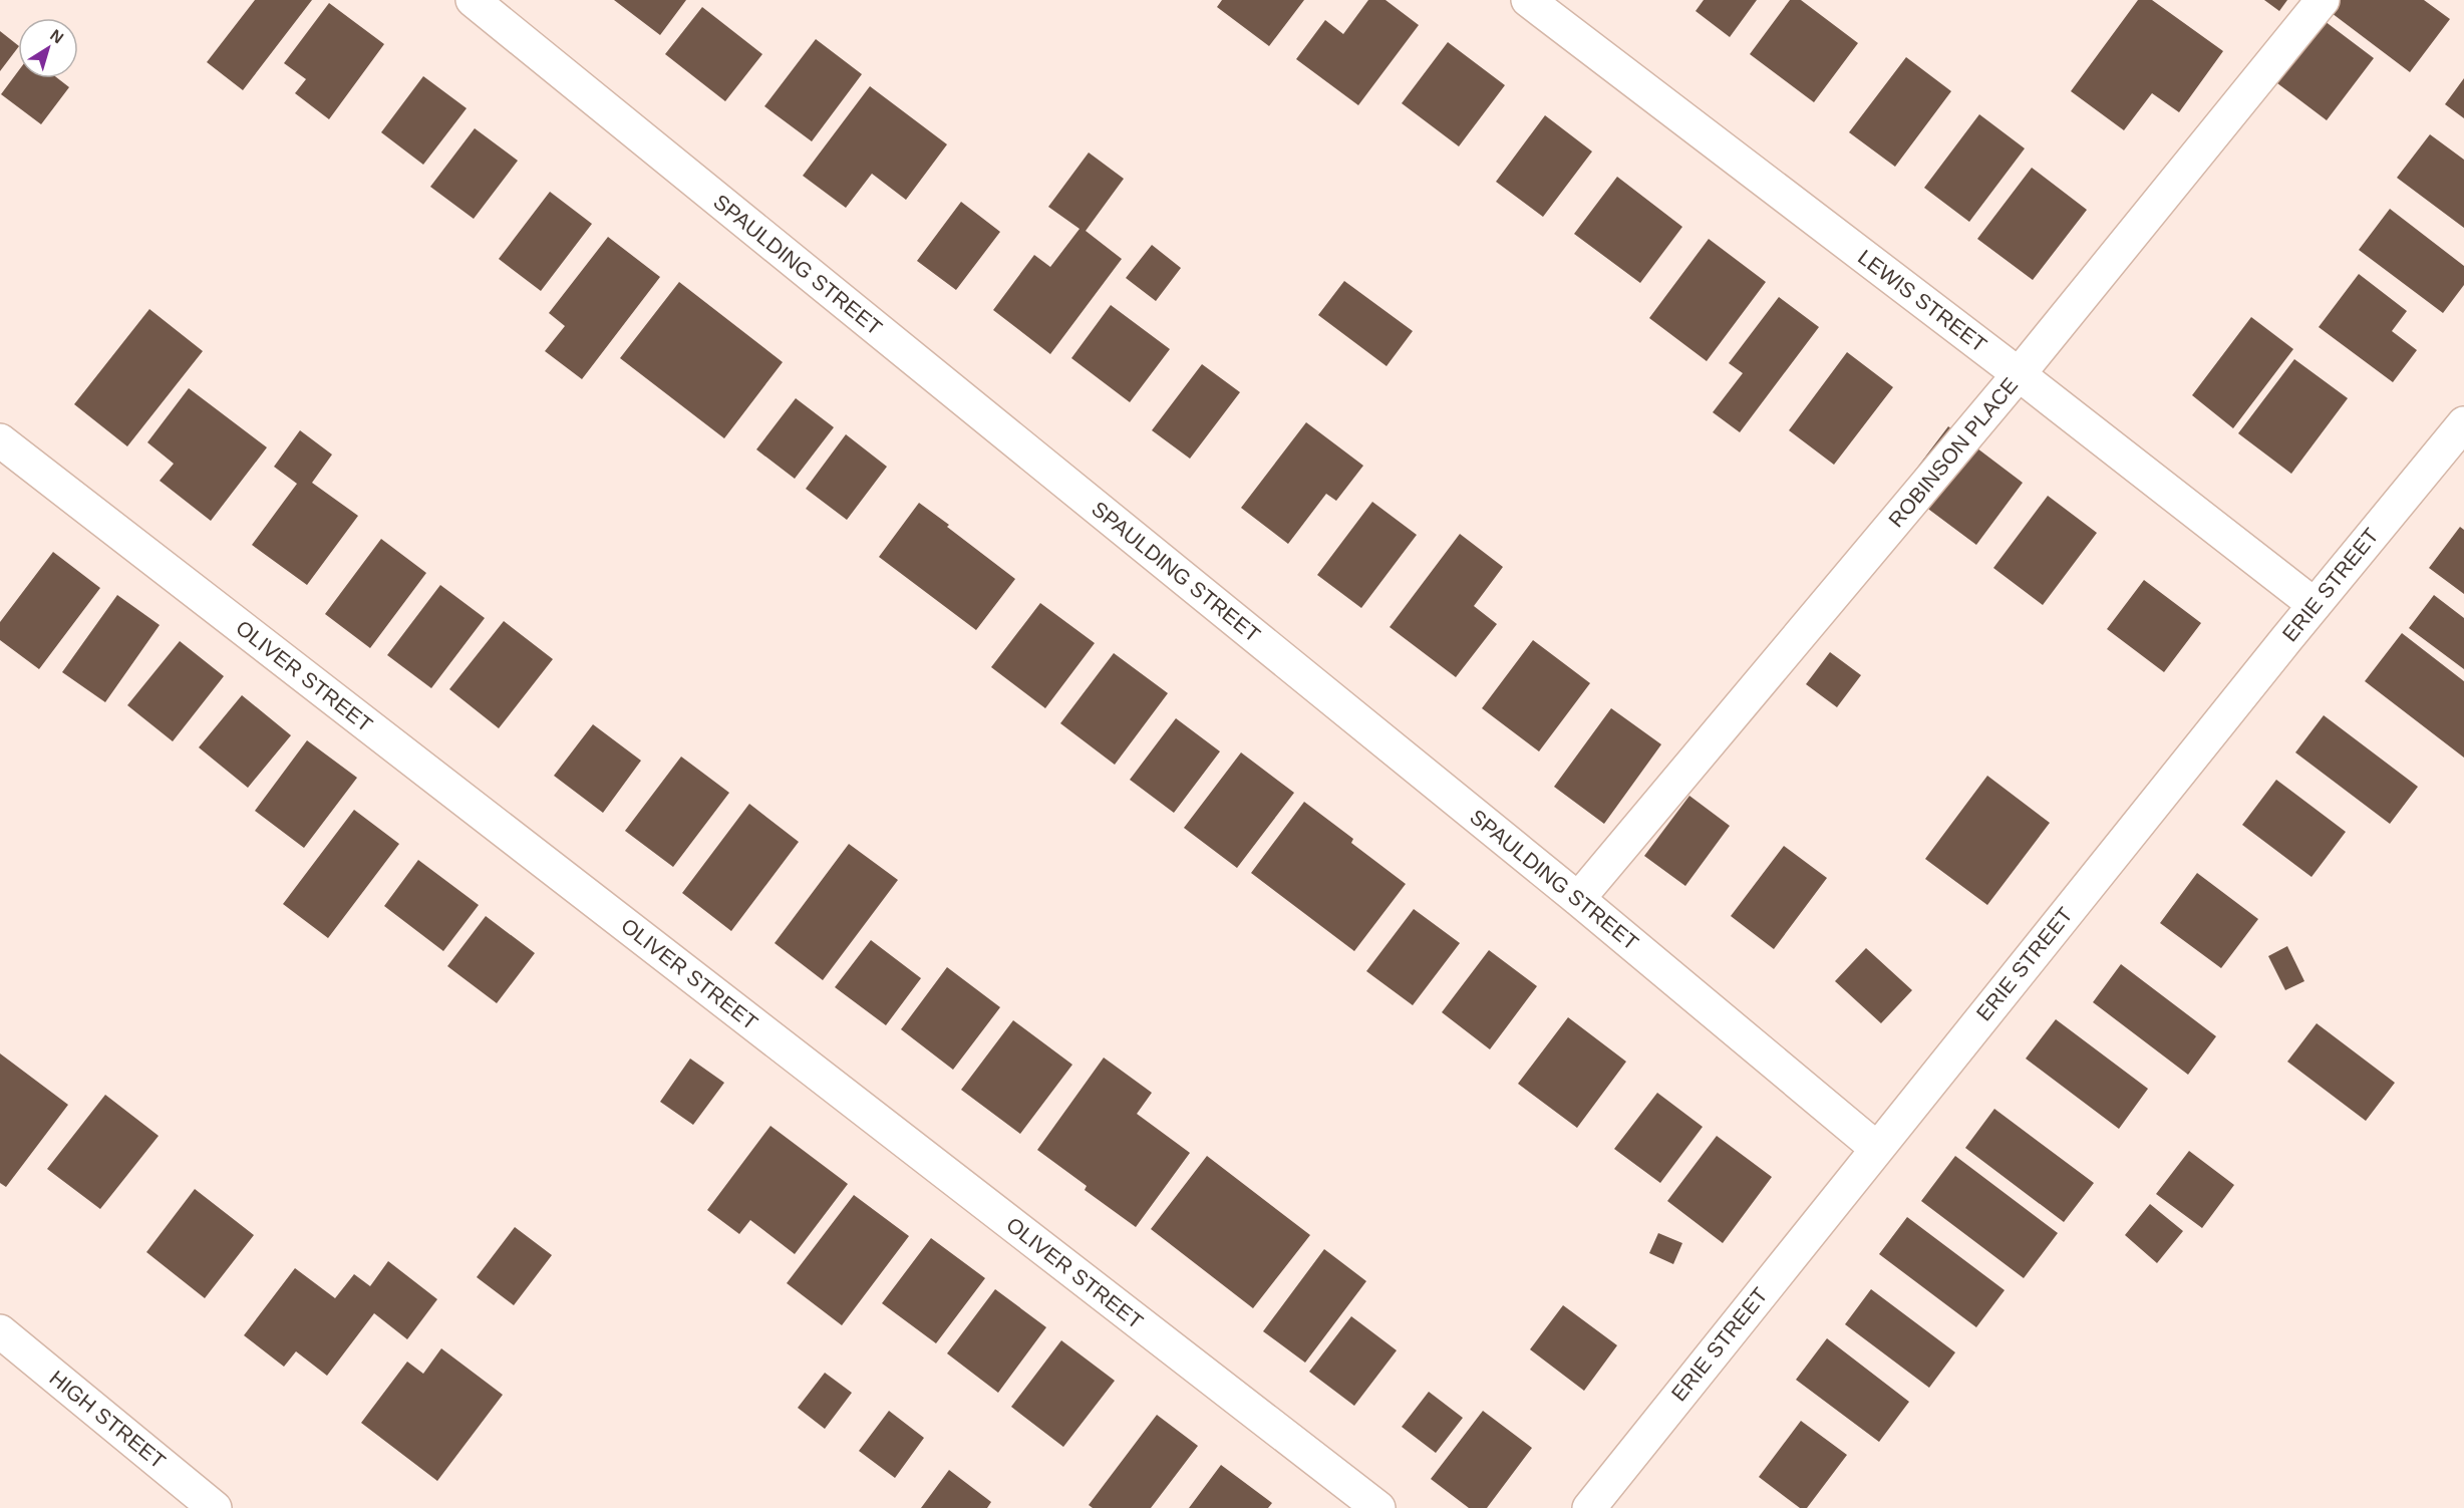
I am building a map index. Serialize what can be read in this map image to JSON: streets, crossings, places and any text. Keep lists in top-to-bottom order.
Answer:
{
  "streets": {
    "street": [
      "SPAULDING STREET",
      "LEWIS STREET",
      "ROBINSON PLACE",
      "ERIE STREET",
      "OLIVER STREET",
      "HIGH STREET"
    ]
  },
  "crossings": [
    ["SPAULDING STREET", "ROBINSON PLACE"],
    ["SPAULDING STREET", "ERIE STREET"],
    ["LEWIS STREET", "ROBINSON PLACE"],
    ["LEWIS STREET", "ERIE STREET"]
  ],
  "north": "top right"
}
